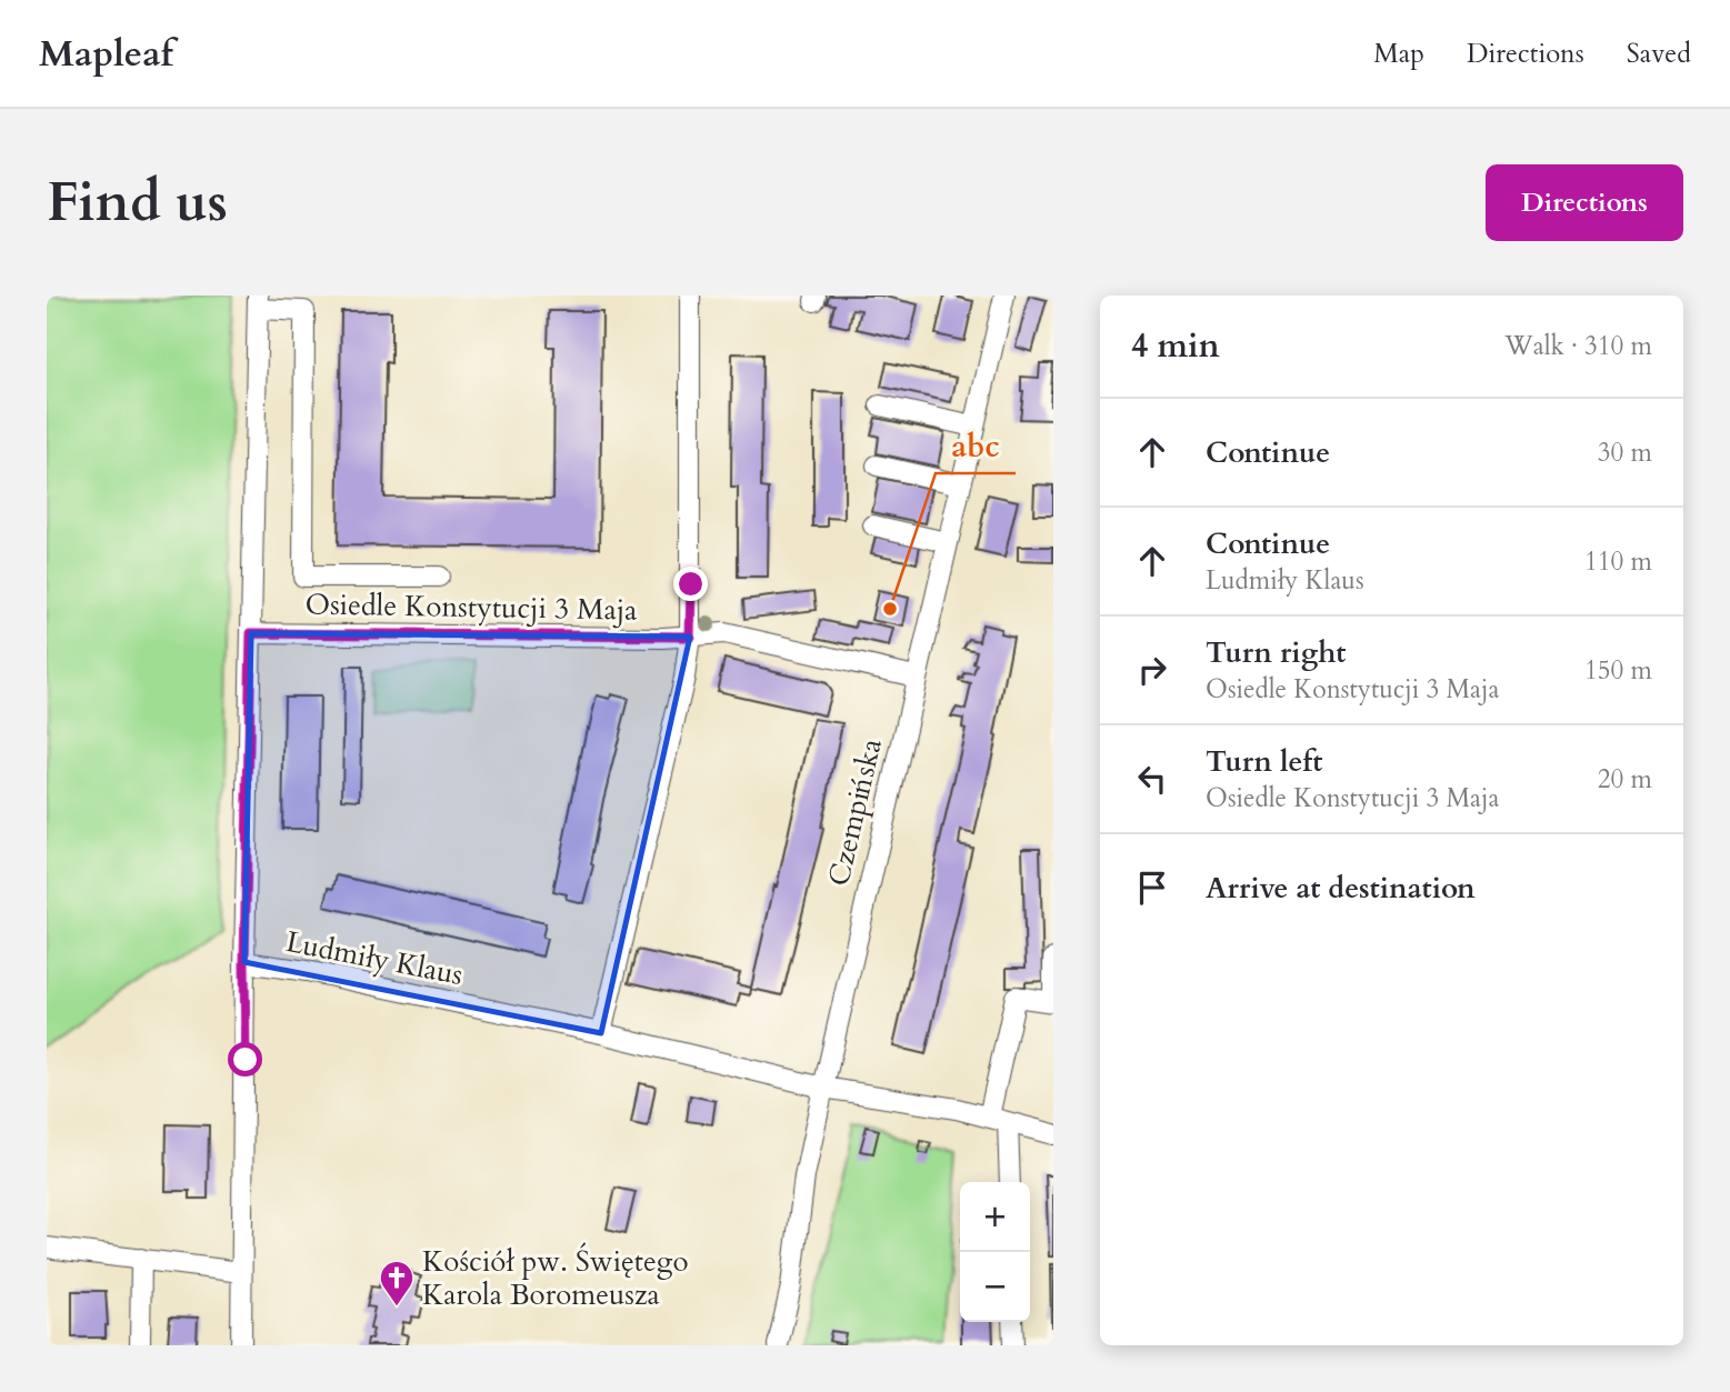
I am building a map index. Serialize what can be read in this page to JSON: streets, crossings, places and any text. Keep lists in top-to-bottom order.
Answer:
{
  "streets": {
    "street": ["Osiedle Konstytucji 3 Maja", "Czempińska", "Ludmiły Klaus"]
  },
  "crossings": [
    ["Osiedle Konstytucji 3 Maja", "Czempińska"],
    ["Osiedle Konstytucji 3 Maja", "Ludmiły Klaus"],
    ["Czempińska", "Ludmiły Klaus"]
  ],
  "places": {
    "other": ["abc"],
    "church": ["Kościół pw. Świętego Karola Boromeusza"]
  },
  "page": {
    "header": "Mapleaf",
    "nav": ["Map", "Directions", "Saved"],
    "buttons": "Directions",
    "title": "Find us",
    "heading": ["4 min", "Walk · 310 m"],
    "list": [
      ["Continue", "30 m"],
      ["Continue", "Ludmiły Klaus", "110 m"],
      ["Turn right", "Osiedle Konstytucji 3 Maja", "150 m"],
      ["Turn left", "Osiedle Konstytucji 3 Maja", "20 m"],
      "Arrive at destination"
    ],
    "map_buttons": ["+", "−"]
  }
}
